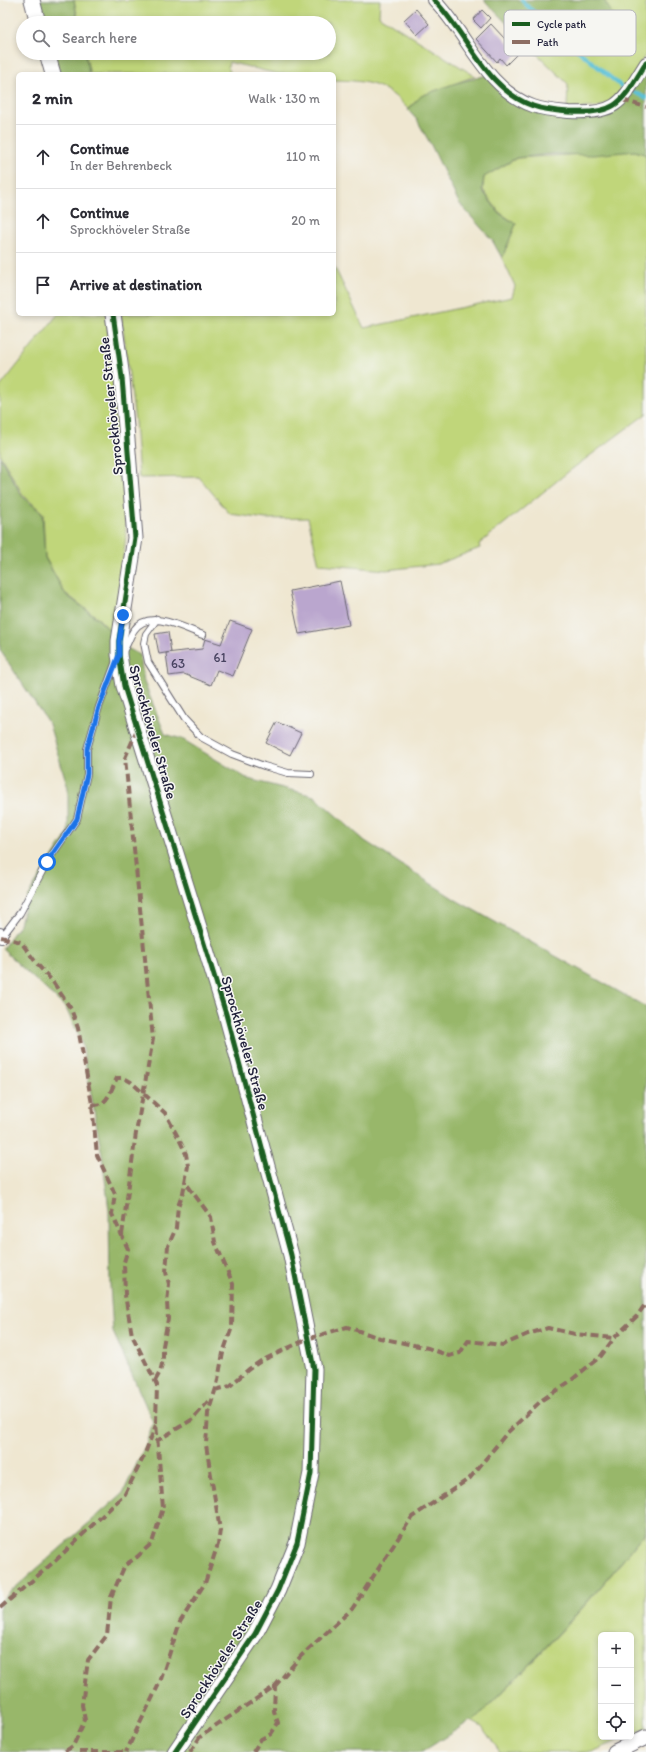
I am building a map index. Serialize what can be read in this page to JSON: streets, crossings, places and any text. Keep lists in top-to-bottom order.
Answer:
{
  "streets": {
    "street": ["Sprockhöveler Straße"]
  },
  "house_numbers": ["61", "63"],
  "legend": ["Cycle path", "Path"],
  "page": {
    "search": "Search here",
    "heading": ["2 min", "Walk · 130 m"],
    "list": [
      ["Continue", "In der Behrenbeck", "110 m"],
      ["Continue", "Sprockhöveler Straße", "20 m"],
      "Arrive at destination"
    ],
    "map_buttons": ["+", "−"]
  }
}
